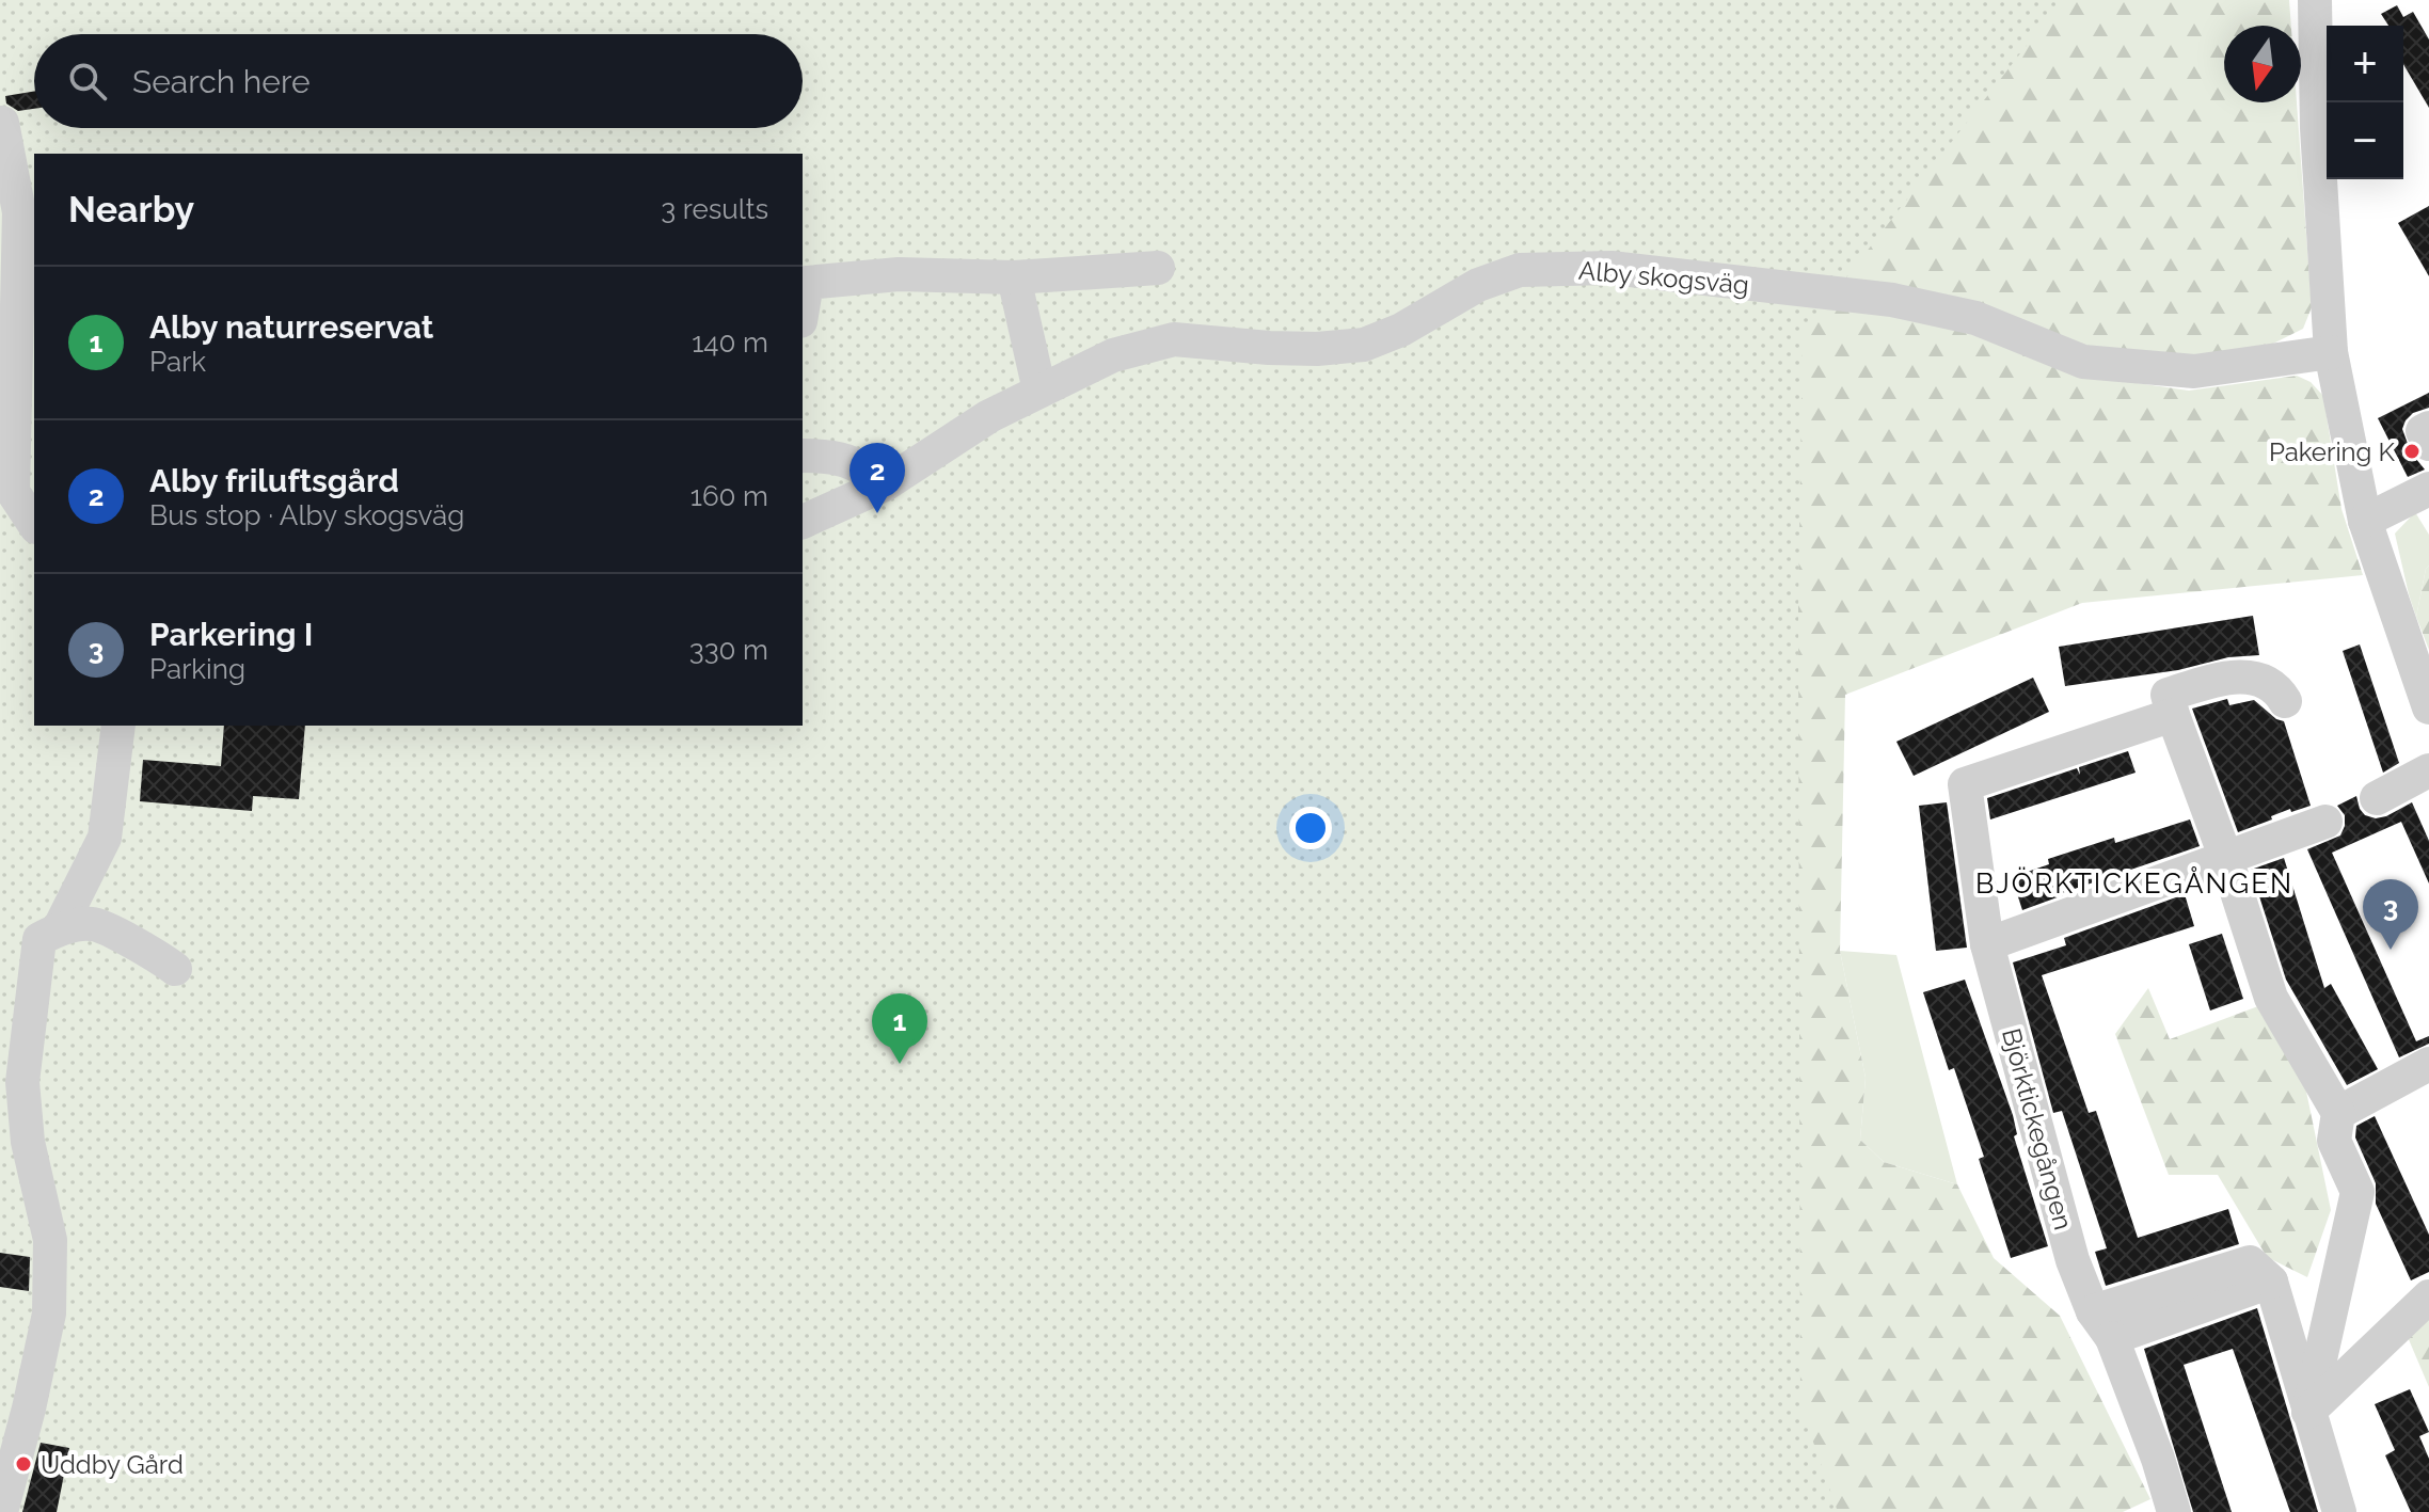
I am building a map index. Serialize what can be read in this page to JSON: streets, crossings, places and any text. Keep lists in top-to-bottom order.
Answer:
{
  "streets": {
    "street": ["Alby skogsväg", "Björktickegången"]
  },
  "districts": ["BJÖRKTICKEGÅNGEN"],
  "places": ["Pakering K", "Uddby Gård"],
  "north": "bottom",
  "page": {
    "map_buttons": ["+", "−"],
    "search": "Search here",
    "heading": ["Nearby", "3 results"],
    "list": [
      {
        "mark": "1",
        "name": "Alby naturreservat",
        "note": "Park",
        "value": "140 m"
      },
      {
        "mark": "2",
        "name": "Alby friluftsgård",
        "note": "Bus stop · Alby skogsväg",
        "value": "160 m"
      },
      {
        "mark": "3",
        "name": "Parkering I",
        "note": "Parking",
        "value": "330 m"
      }
    ],
    "pins": ["2", "3", "1"]
  }
}
